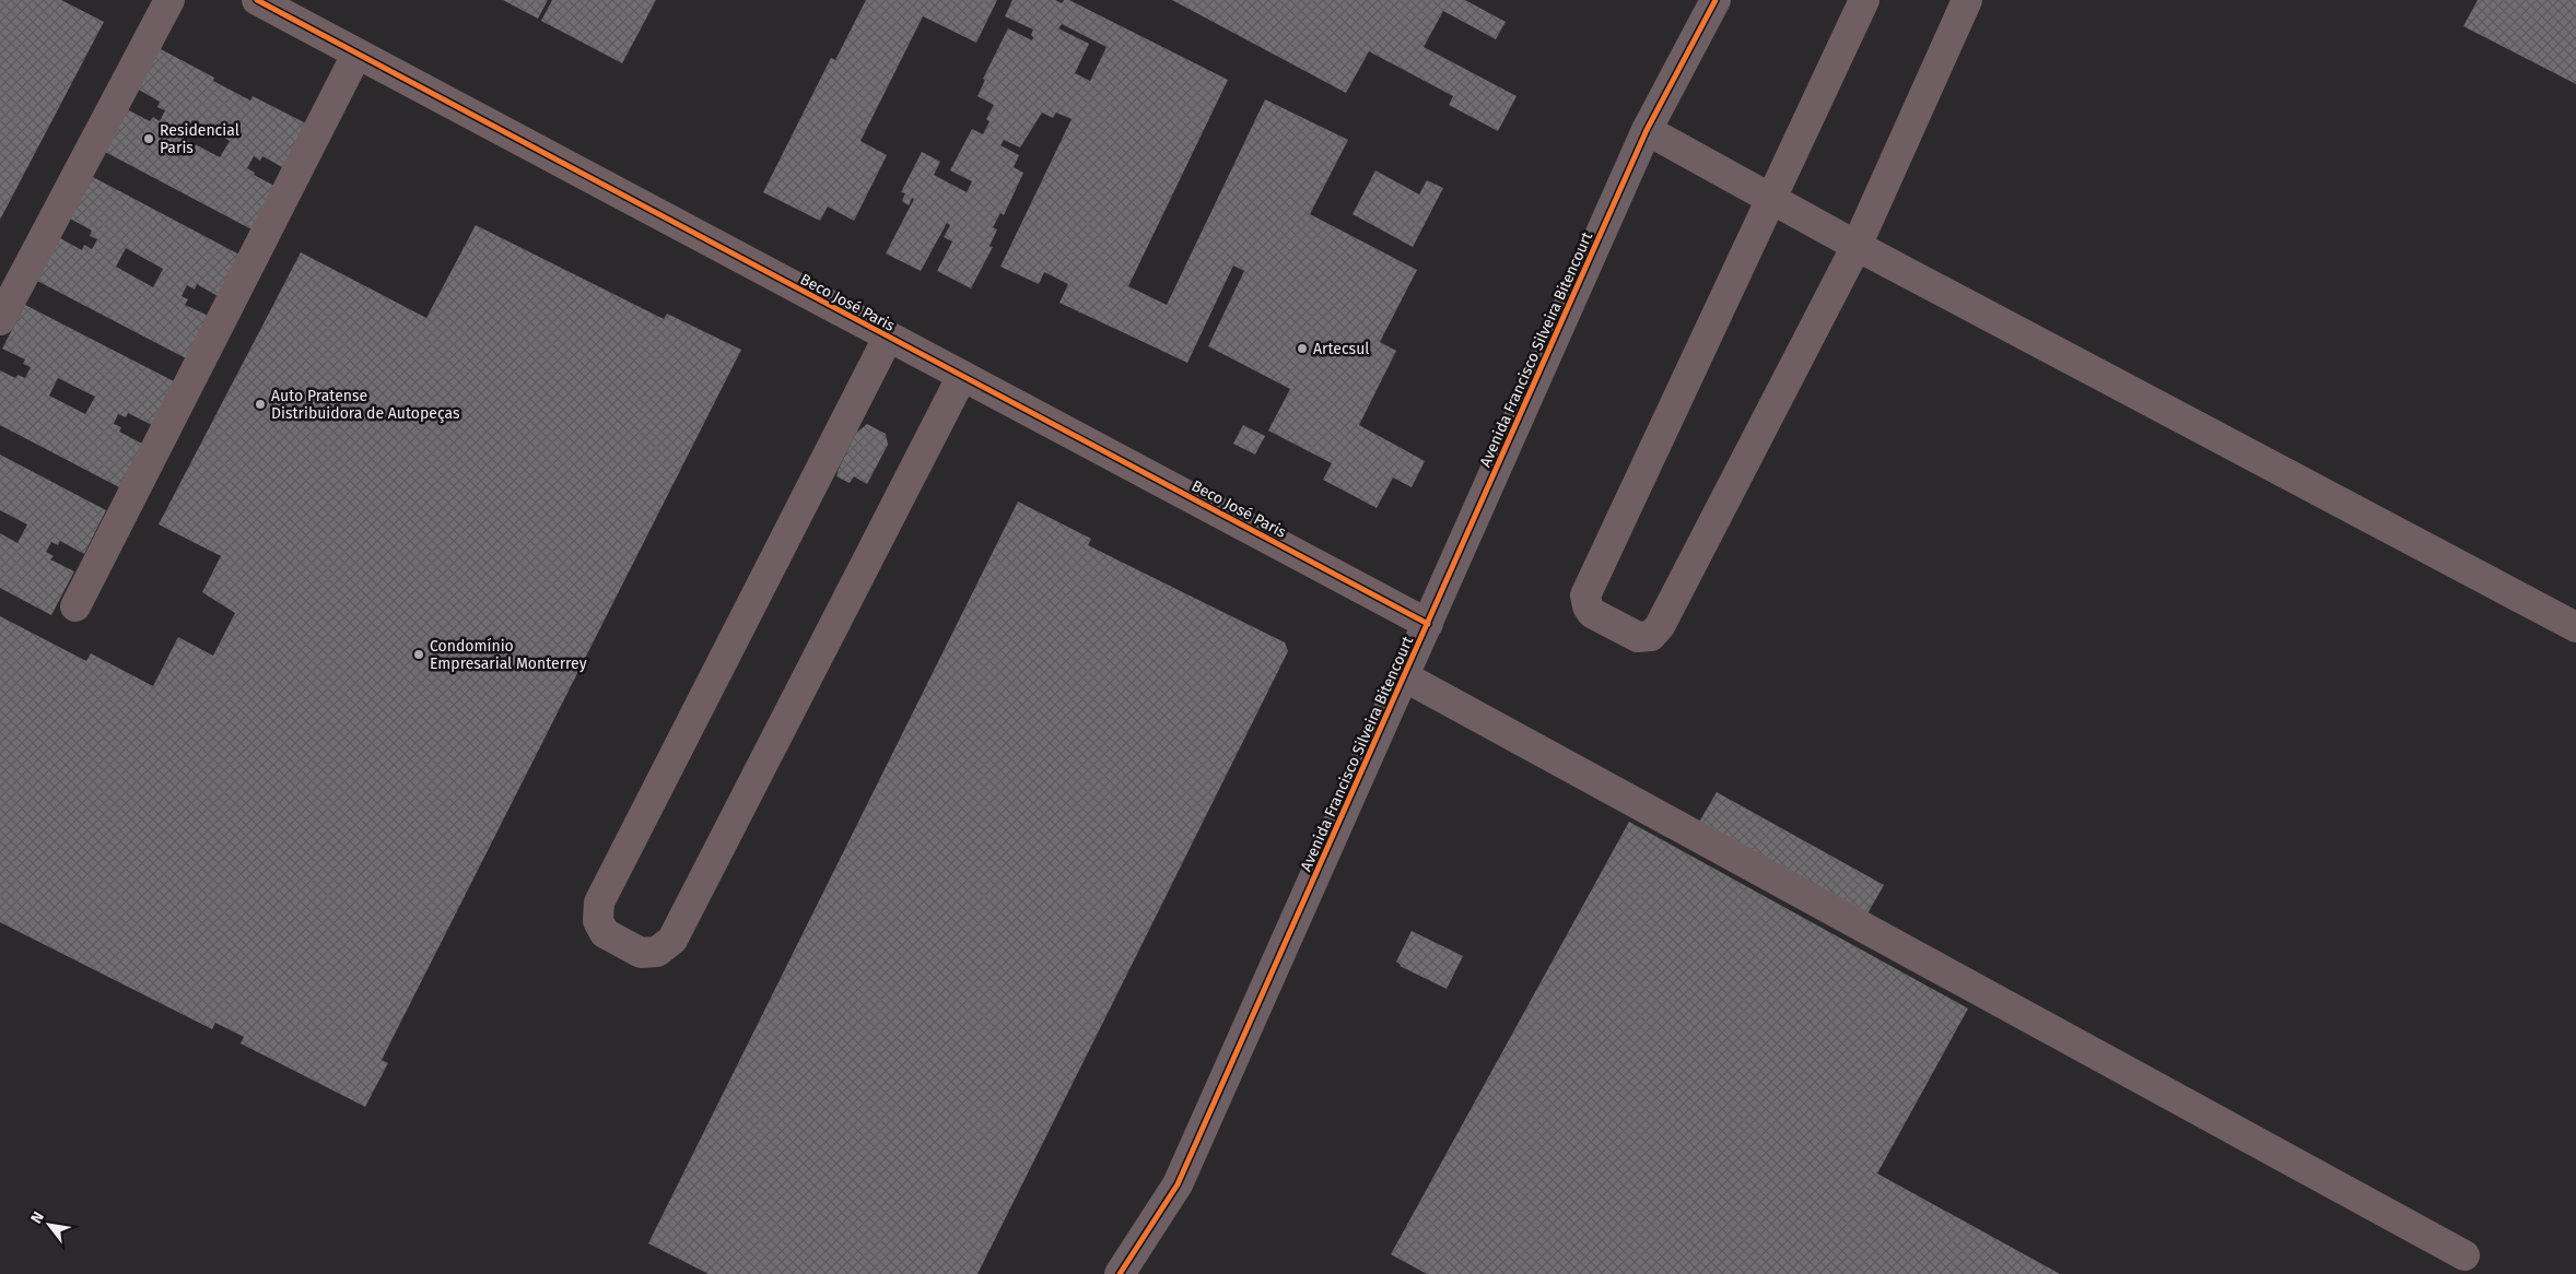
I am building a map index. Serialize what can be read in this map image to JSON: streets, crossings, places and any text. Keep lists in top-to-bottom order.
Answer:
{
  "streets": {
    "main road": ["Avenida Francisco Silveira Bitencourt"],
    "street": ["Beco José Paris"]
  },
  "crossings": [
    ["Beco José Paris", "Avenida Francisco Silveira Bitencourt"]
  ],
  "places": [
    "Residencial Paris",
    "Artecsul",
    "Auto Pratense Distribuidora de Autopeças",
    "Condomínio Empresarial Monterrey"
  ],
  "north": "top left"
}
